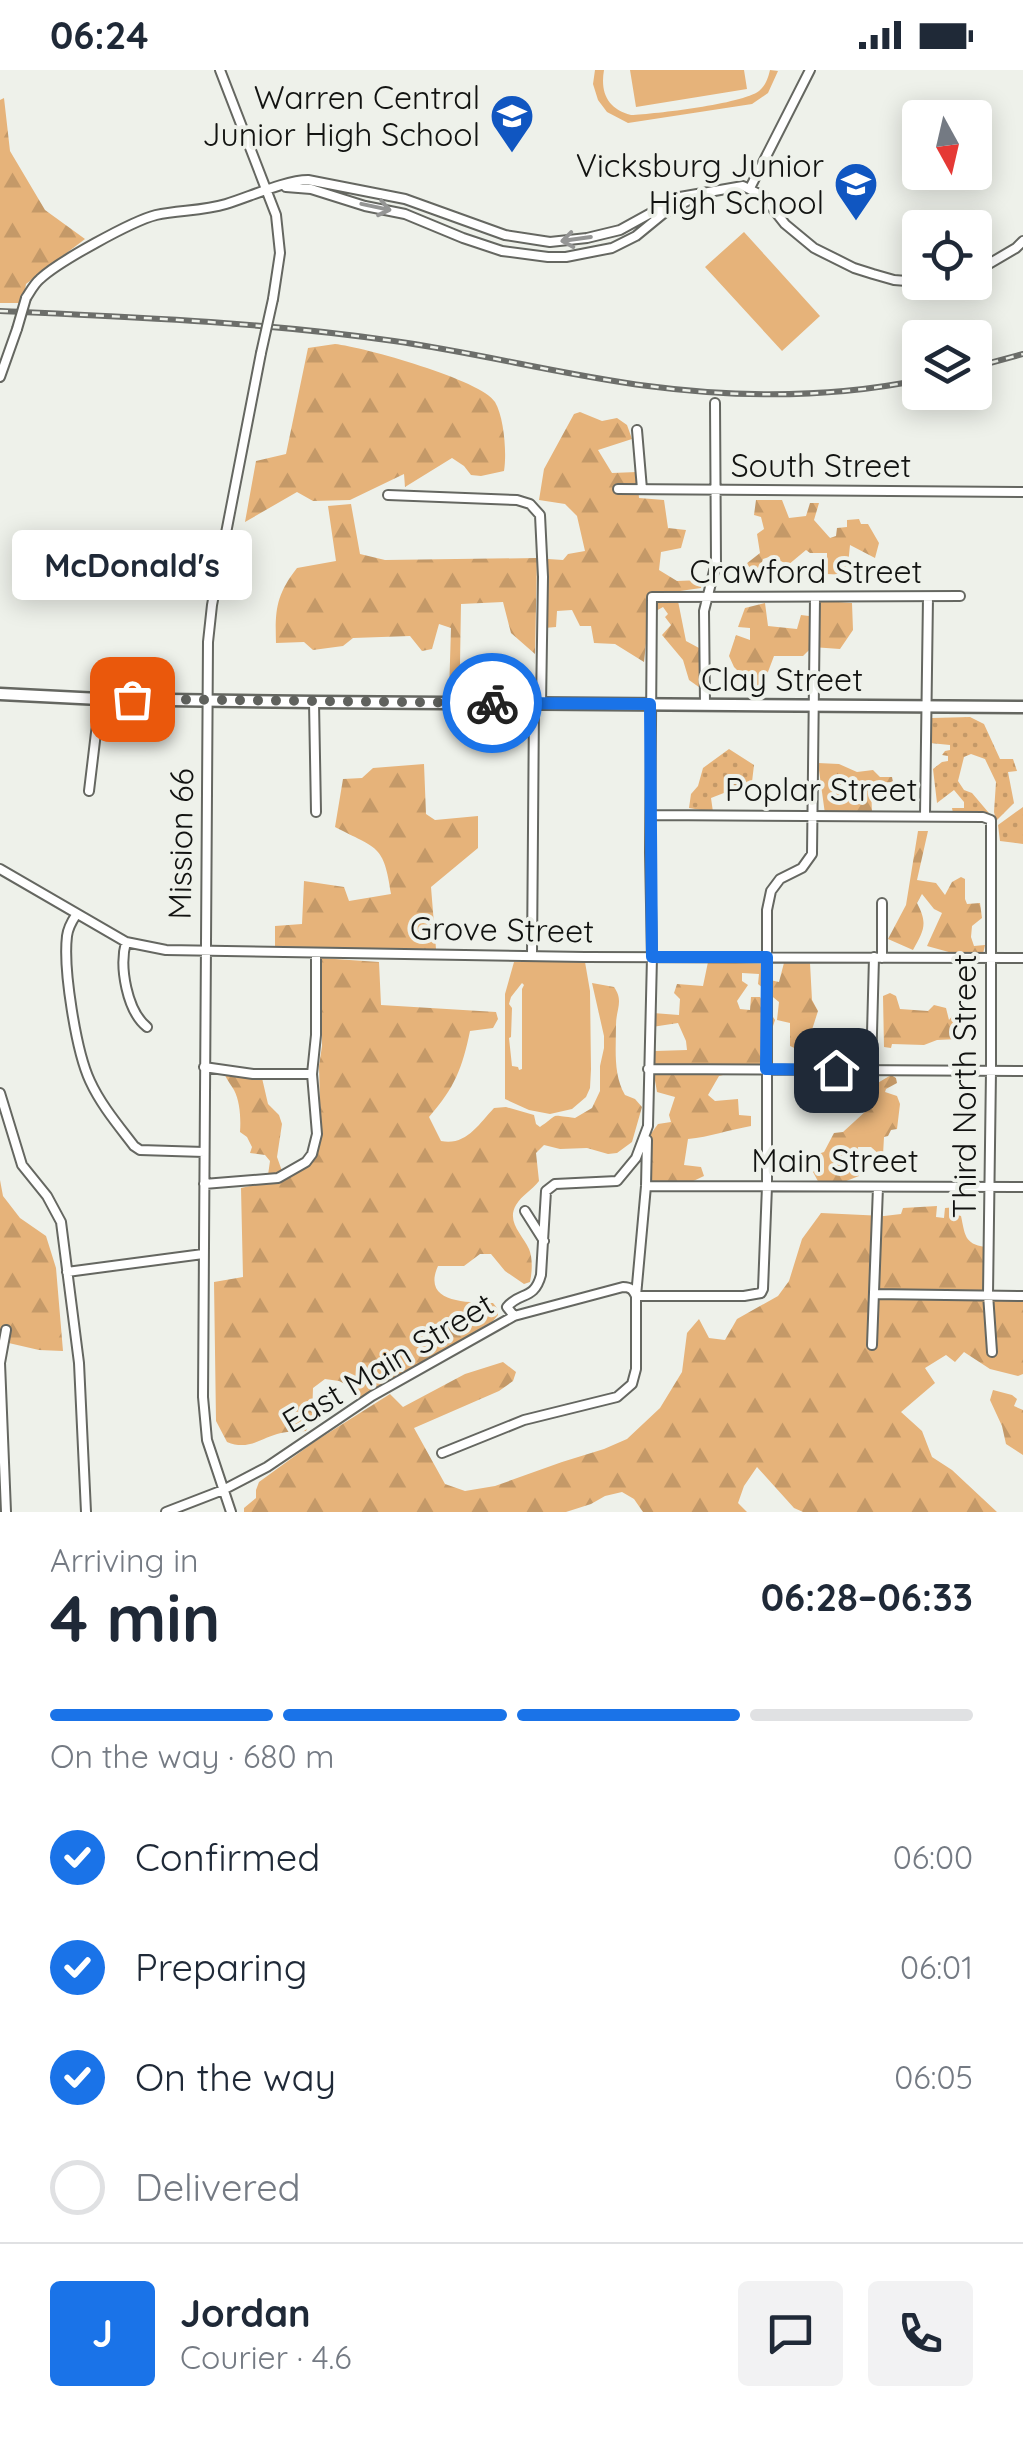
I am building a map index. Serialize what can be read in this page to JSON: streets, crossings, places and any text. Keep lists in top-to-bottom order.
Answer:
{
  "streets": {
    "main road": ["Clay Street"],
    "street": [
      "South Street",
      "Crawford Street",
      "Poplar Street",
      "Mission 66",
      "Grove Street",
      "Third North Street",
      "Main Street",
      "East Main Street"
    ]
  },
  "crossings": [
    ["Crawford Street", "Clay Street"],
    ["Clay Street", "Mission 66"],
    ["Poplar Street", "Third North Street"],
    ["Mission 66", "Grove Street"],
    ["Mission 66", "East Main Street"],
    ["Grove Street", "Third North Street"],
    ["Third North Street", "Main Street"],
    ["Main Street", "East Main Street"]
  ],
  "places": {
    "school or university": ["Warren Central Junior High School", "Vicksburg Junior High School"],
    "other": ["McDonald's"]
  },
  "north": "bottom",
  "page": {
    "status": "06:24",
    "bubble": "McDonald's",
    "heading": ["4 min", "Arriving in", "06:28–06:33"],
    "panel": ["Jordan", "Courier · 4.6"],
    "bar": "On the way · 680 m",
    "list": [
      ["Confirmed", "06:00"],
      ["Preparing", "06:01"],
      ["On the way", "06:05"],
      "Delivered"
    ],
    "round": "J"
  }
}
